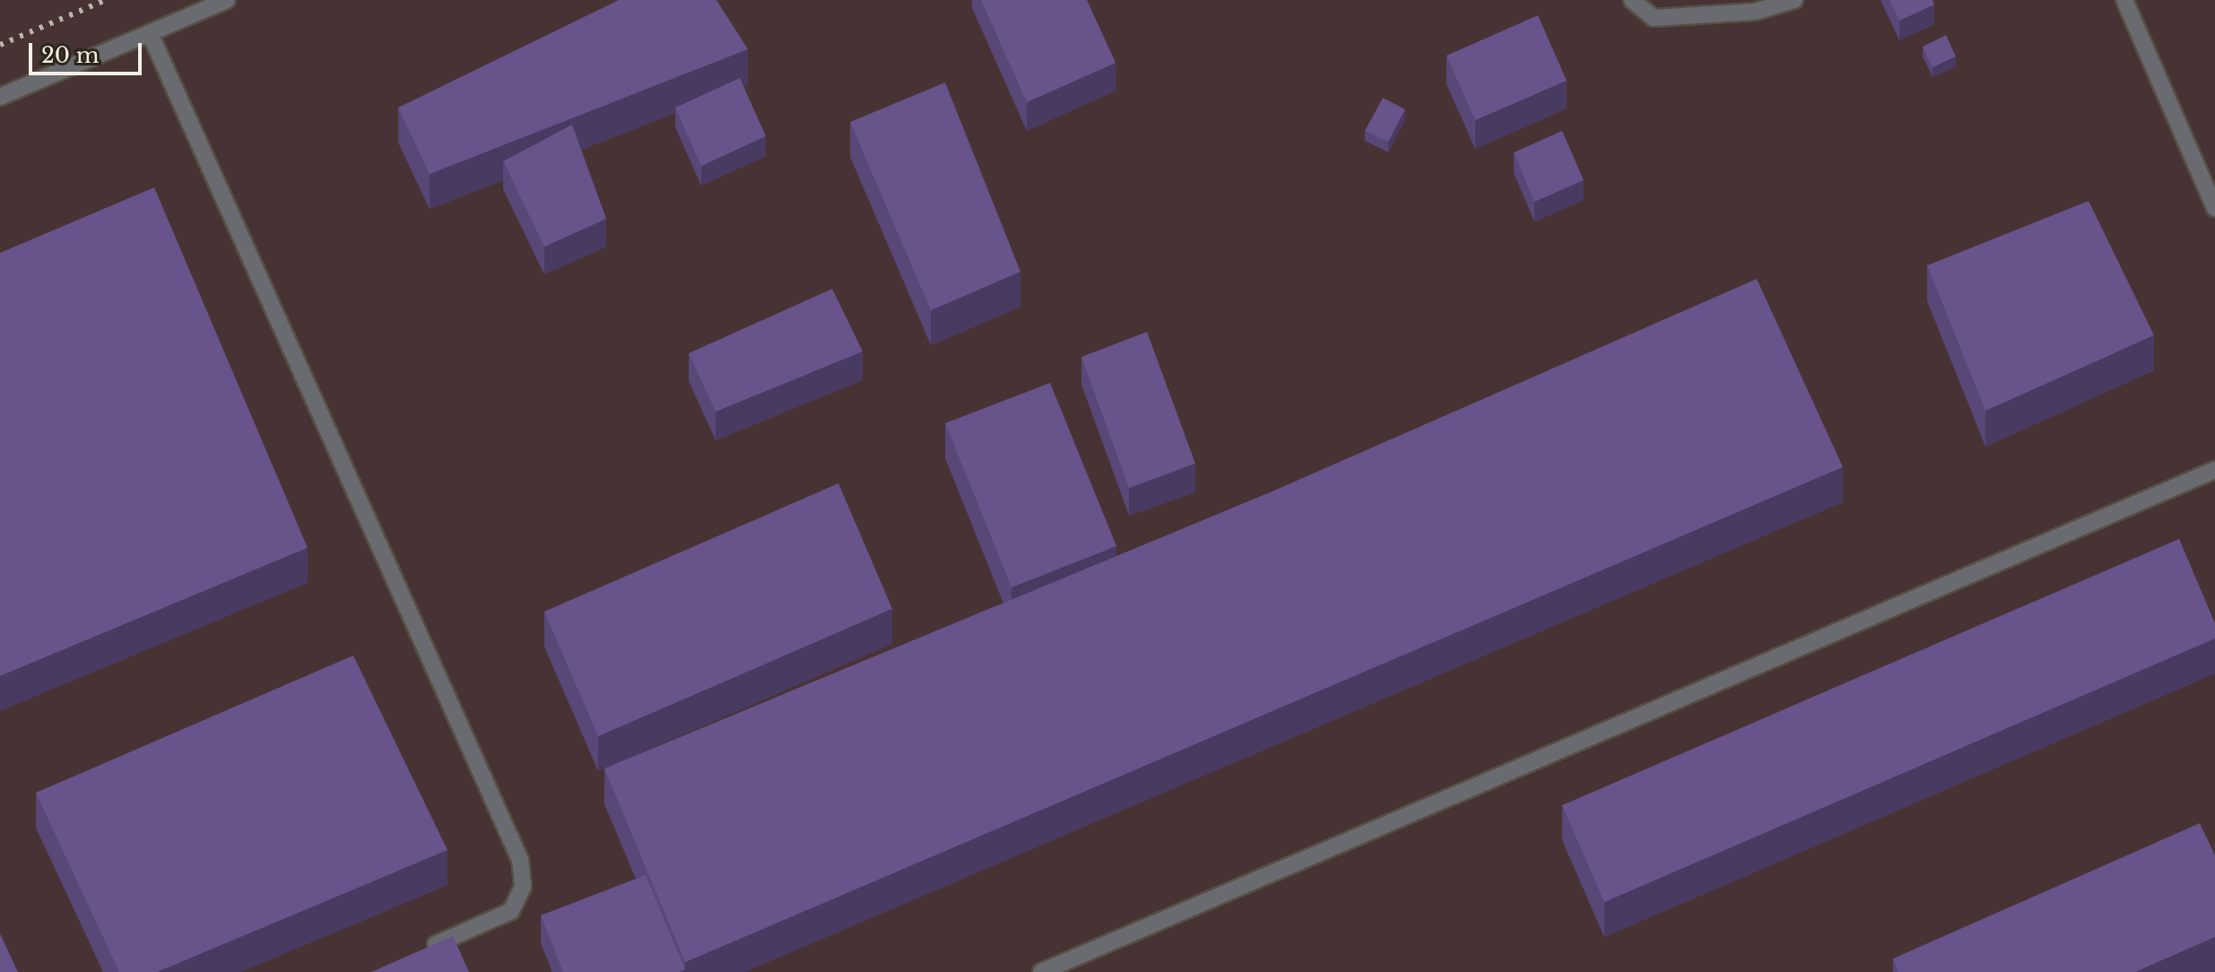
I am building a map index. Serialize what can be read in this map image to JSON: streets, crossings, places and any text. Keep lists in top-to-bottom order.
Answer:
{
  "scale_bar": "20 m"
}
